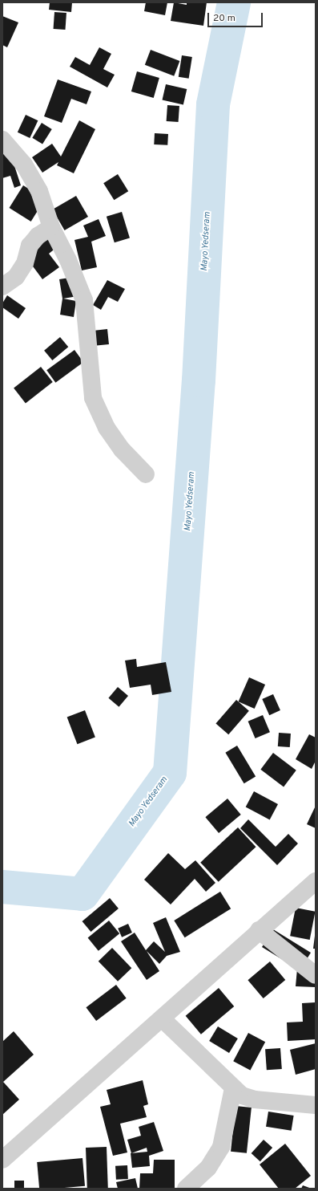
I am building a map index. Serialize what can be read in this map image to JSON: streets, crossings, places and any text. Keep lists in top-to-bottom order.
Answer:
{
  "water": ["Mayo Yedseram"],
  "scale_bar": "20 m"
}
